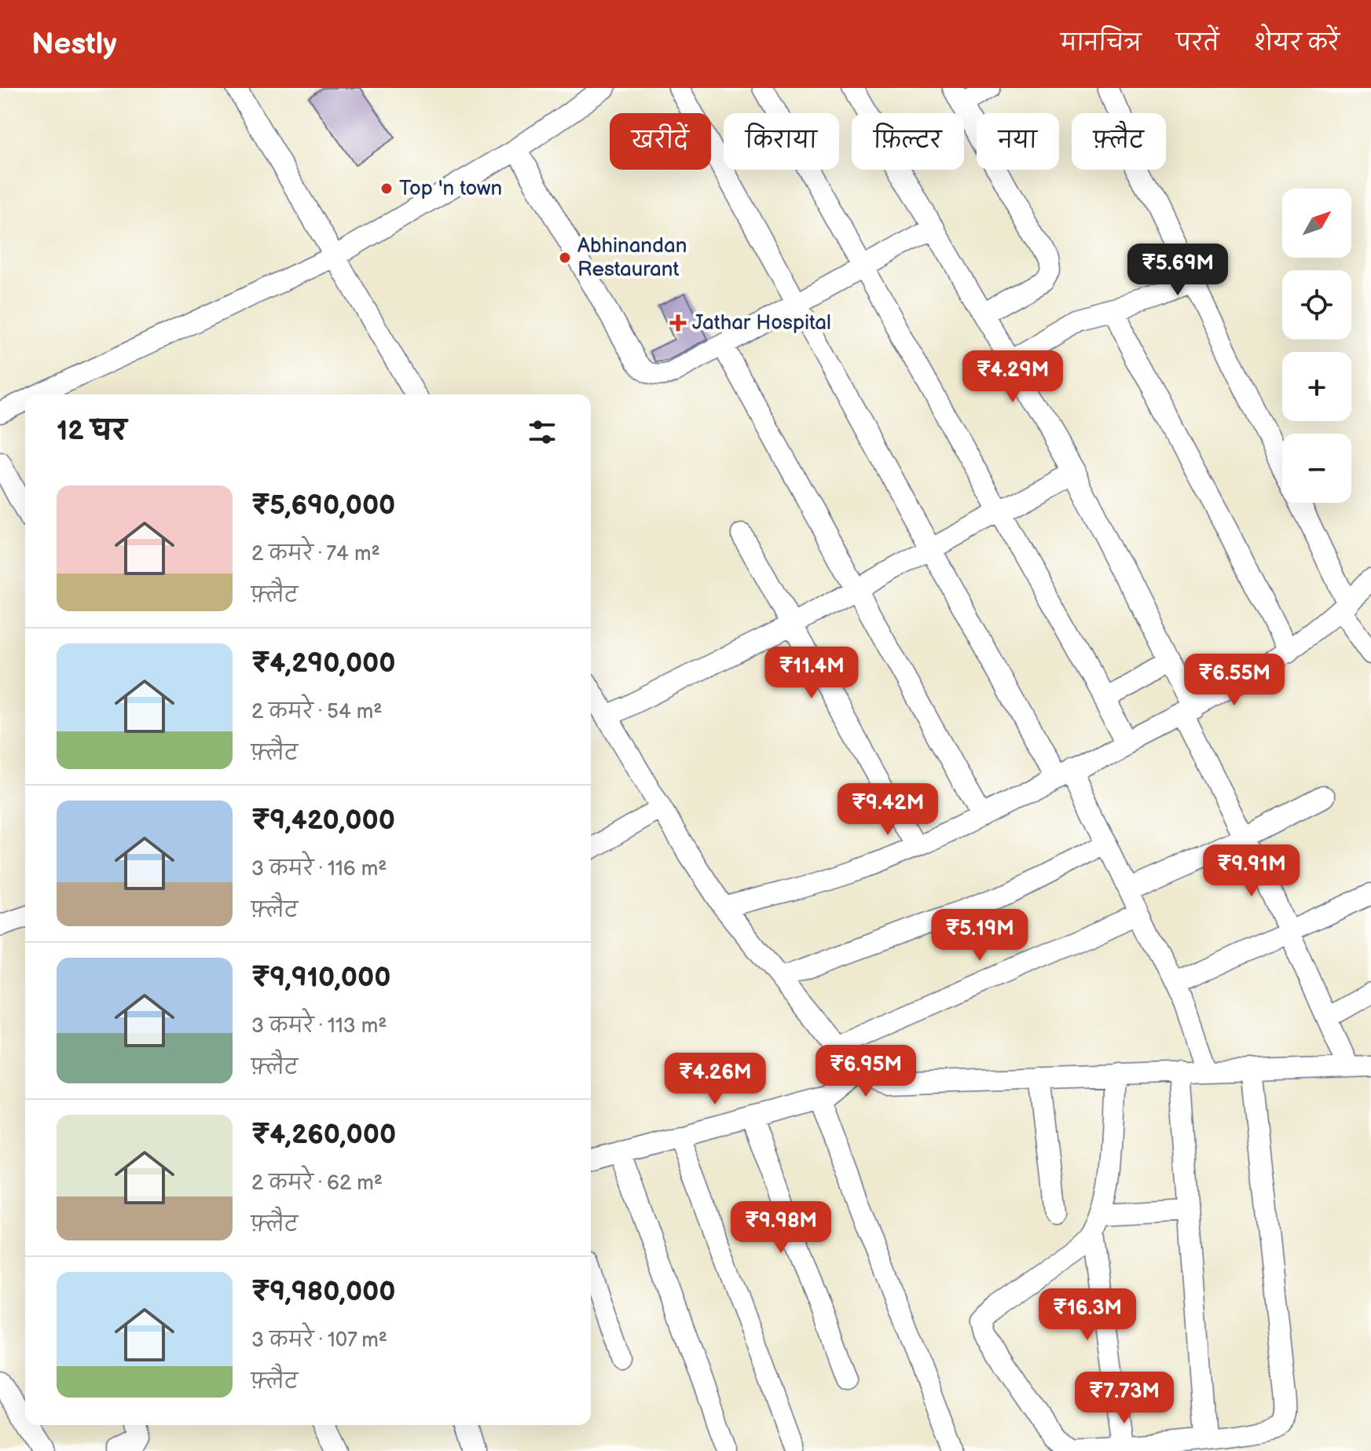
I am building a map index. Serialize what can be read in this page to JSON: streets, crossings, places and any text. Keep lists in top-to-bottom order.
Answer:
{
  "places": {
    "other": ["Top 'n town", "Abhinandan Restaurant"],
    "health": ["Jathar Hospital"]
  },
  "north": "top right",
  "page": {
    "header": "Nestly",
    "nav": ["मानचित्र", "परतें", "शेयर करें"],
    "chip": [
      "खरीदें",
      "किराया",
      "फ़िल्टर",
      "नया",
      "फ़्लैट"
    ],
    "map_buttons": ["+", "−"],
    "price": [
      "₹5.69M",
      "₹4.29M",
      "₹11.4M",
      "₹6.55M",
      "₹9.42M",
      "₹9.91M",
      "₹5.19M",
      "₹6.95M",
      "₹4.26M",
      "₹9.98M",
      "₹16.3M",
      "₹7.73M"
    ],
    "heading": "12 घर",
    "list": [
      {
        "name": "₹5,690,000",
        "note": "2 कमरे · 74 m² · फ़्लैट"
      },
      {
        "name": "₹4,290,000",
        "note": "2 कमरे · 54 m² · फ़्लैट"
      },
      {
        "name": "₹9,420,000",
        "note": "3 कमरे · 116 m² · फ़्लैट"
      },
      {
        "name": "₹9,910,000",
        "note": "3 कमरे · 113 m² · फ़्लैट"
      },
      {
        "name": "₹4,260,000",
        "note": "2 कमरे · 62 m² · फ़्लैट"
      },
      {
        "name": "₹9,980,000",
        "note": "3 कमरे · 107 m² · फ़्लैट"
      }
    ]
  }
}
